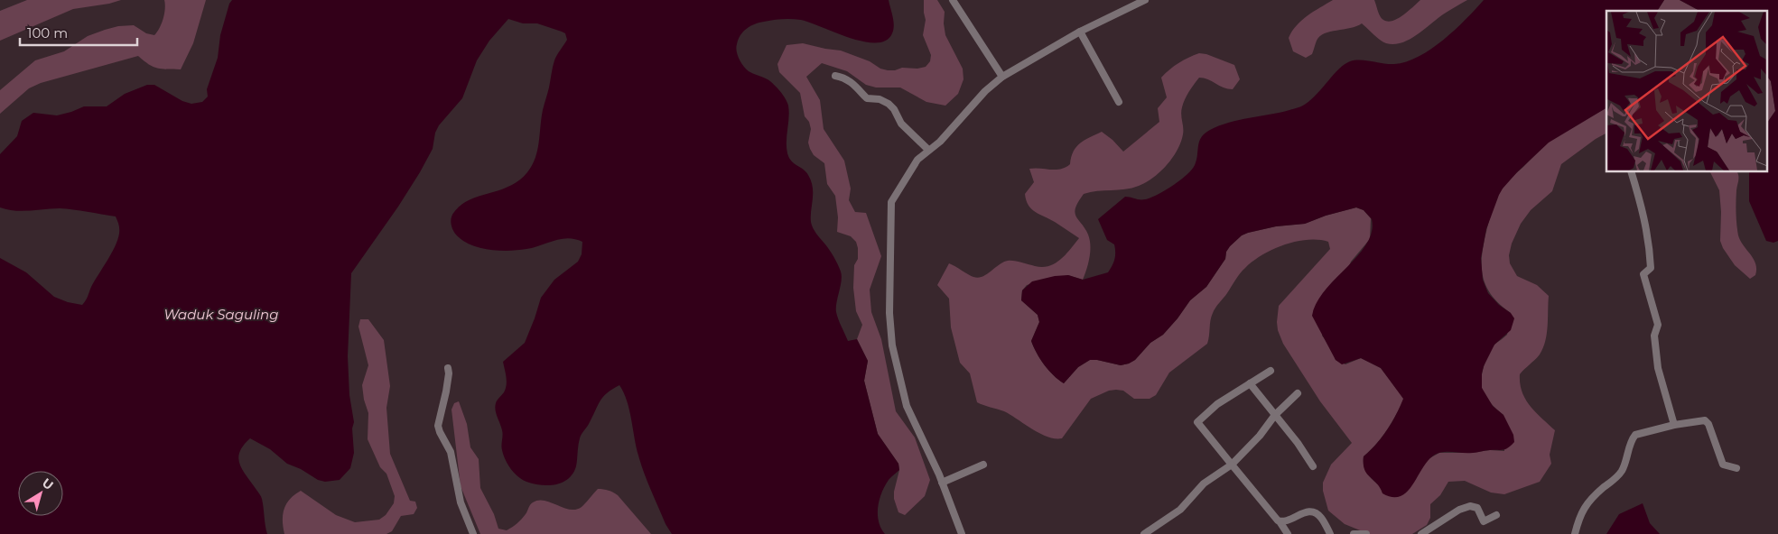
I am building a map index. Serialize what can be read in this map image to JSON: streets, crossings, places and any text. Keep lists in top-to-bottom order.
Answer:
{
  "water": ["Waduk Saguling"],
  "scale_bar": "100 m",
  "north": "top right"
}
